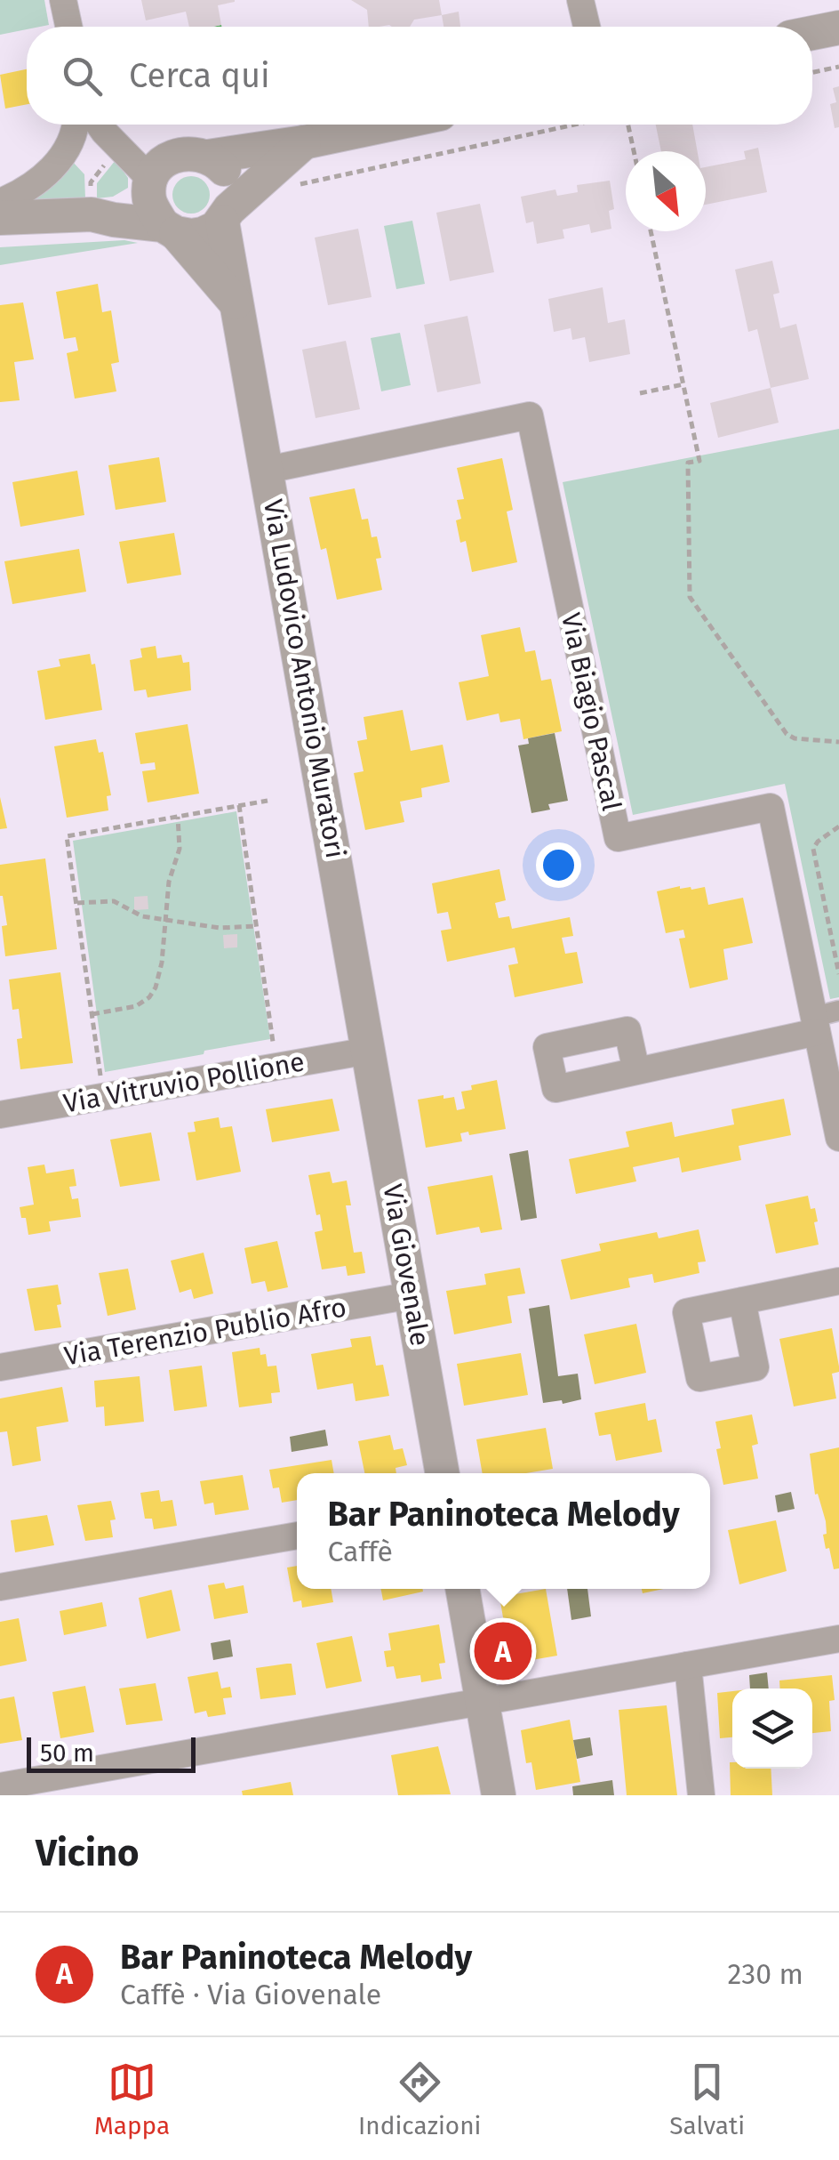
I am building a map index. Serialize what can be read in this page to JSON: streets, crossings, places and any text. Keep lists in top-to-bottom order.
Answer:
{
  "streets": {
    "street": [
      "Via Ludovico Antonio Muratori",
      "Via Biagio Pascal",
      "Via Vitruvio Pollione",
      "Via Giovenale",
      "Via Terenzio Publio Afro"
    ]
  },
  "crossings": [
    ["Via Ludovico Antonio Muratori", "Via Biagio Pascal"],
    ["Via Ludovico Antonio Muratori", "Via Vitruvio Pollione"],
    ["Via Ludovico Antonio Muratori", "Via Giovenale"],
    ["Via Vitruvio Pollione", "Via Giovenale"],
    ["Via Giovenale", "Via Terenzio Publio Afro"]
  ],
  "scale_bar": "50 m",
  "north": "bottom right",
  "page": {
    "search": "Cerca qui",
    "popup": ["Bar Paninoteca Melody", "Caffè"],
    "pins": "A",
    "scale": "50 m",
    "heading": "Vicino",
    "list": [
      {
        "mark": "A",
        "name": "Bar Paninoteca Melody",
        "note": "Caffè · Via Giovenale",
        "value": "230 m"
      }
    ],
    "nav": ["Mappa", "Indicazioni", "Salvati"]
  }
}
